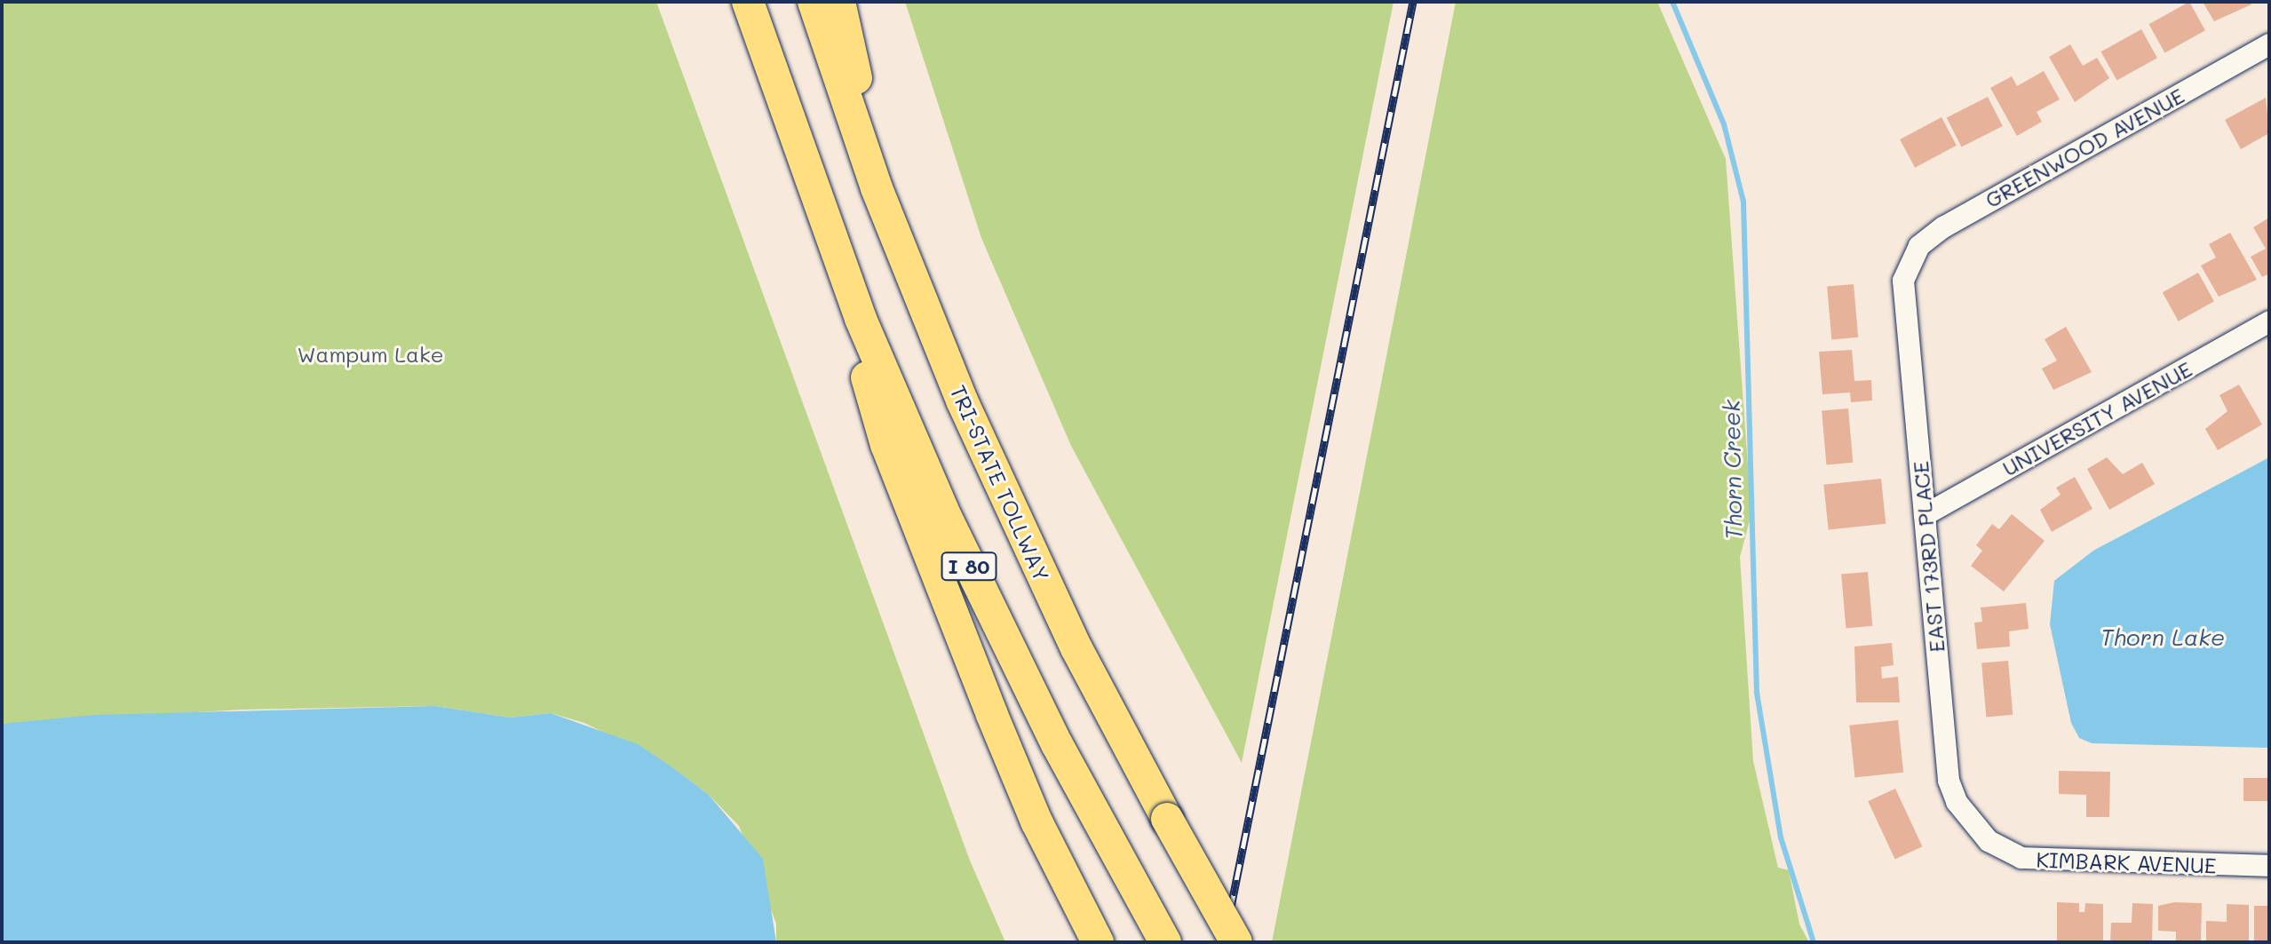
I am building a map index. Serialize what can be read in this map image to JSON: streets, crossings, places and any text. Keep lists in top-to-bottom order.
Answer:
{
  "streets": {
    "highway": ["TRI-STATE TOLLWAY", "I 80"],
    "street": [
      "GREENWOOD AVENUE",
      "UNIVERSITY AVENUE",
      "EAST 173RD PLACE",
      "KIMBARK AVENUE"
    ]
  },
  "crossings": [
    ["GREENWOOD AVENUE", "EAST 173RD PLACE"],
    ["UNIVERSITY AVENUE", "EAST 173RD PLACE"],
    ["EAST 173RD PLACE", "KIMBARK AVENUE"]
  ],
  "water": ["Thorn Creek", "Thorn Lake"],
  "parks": ["Wampum Lake"]
}
